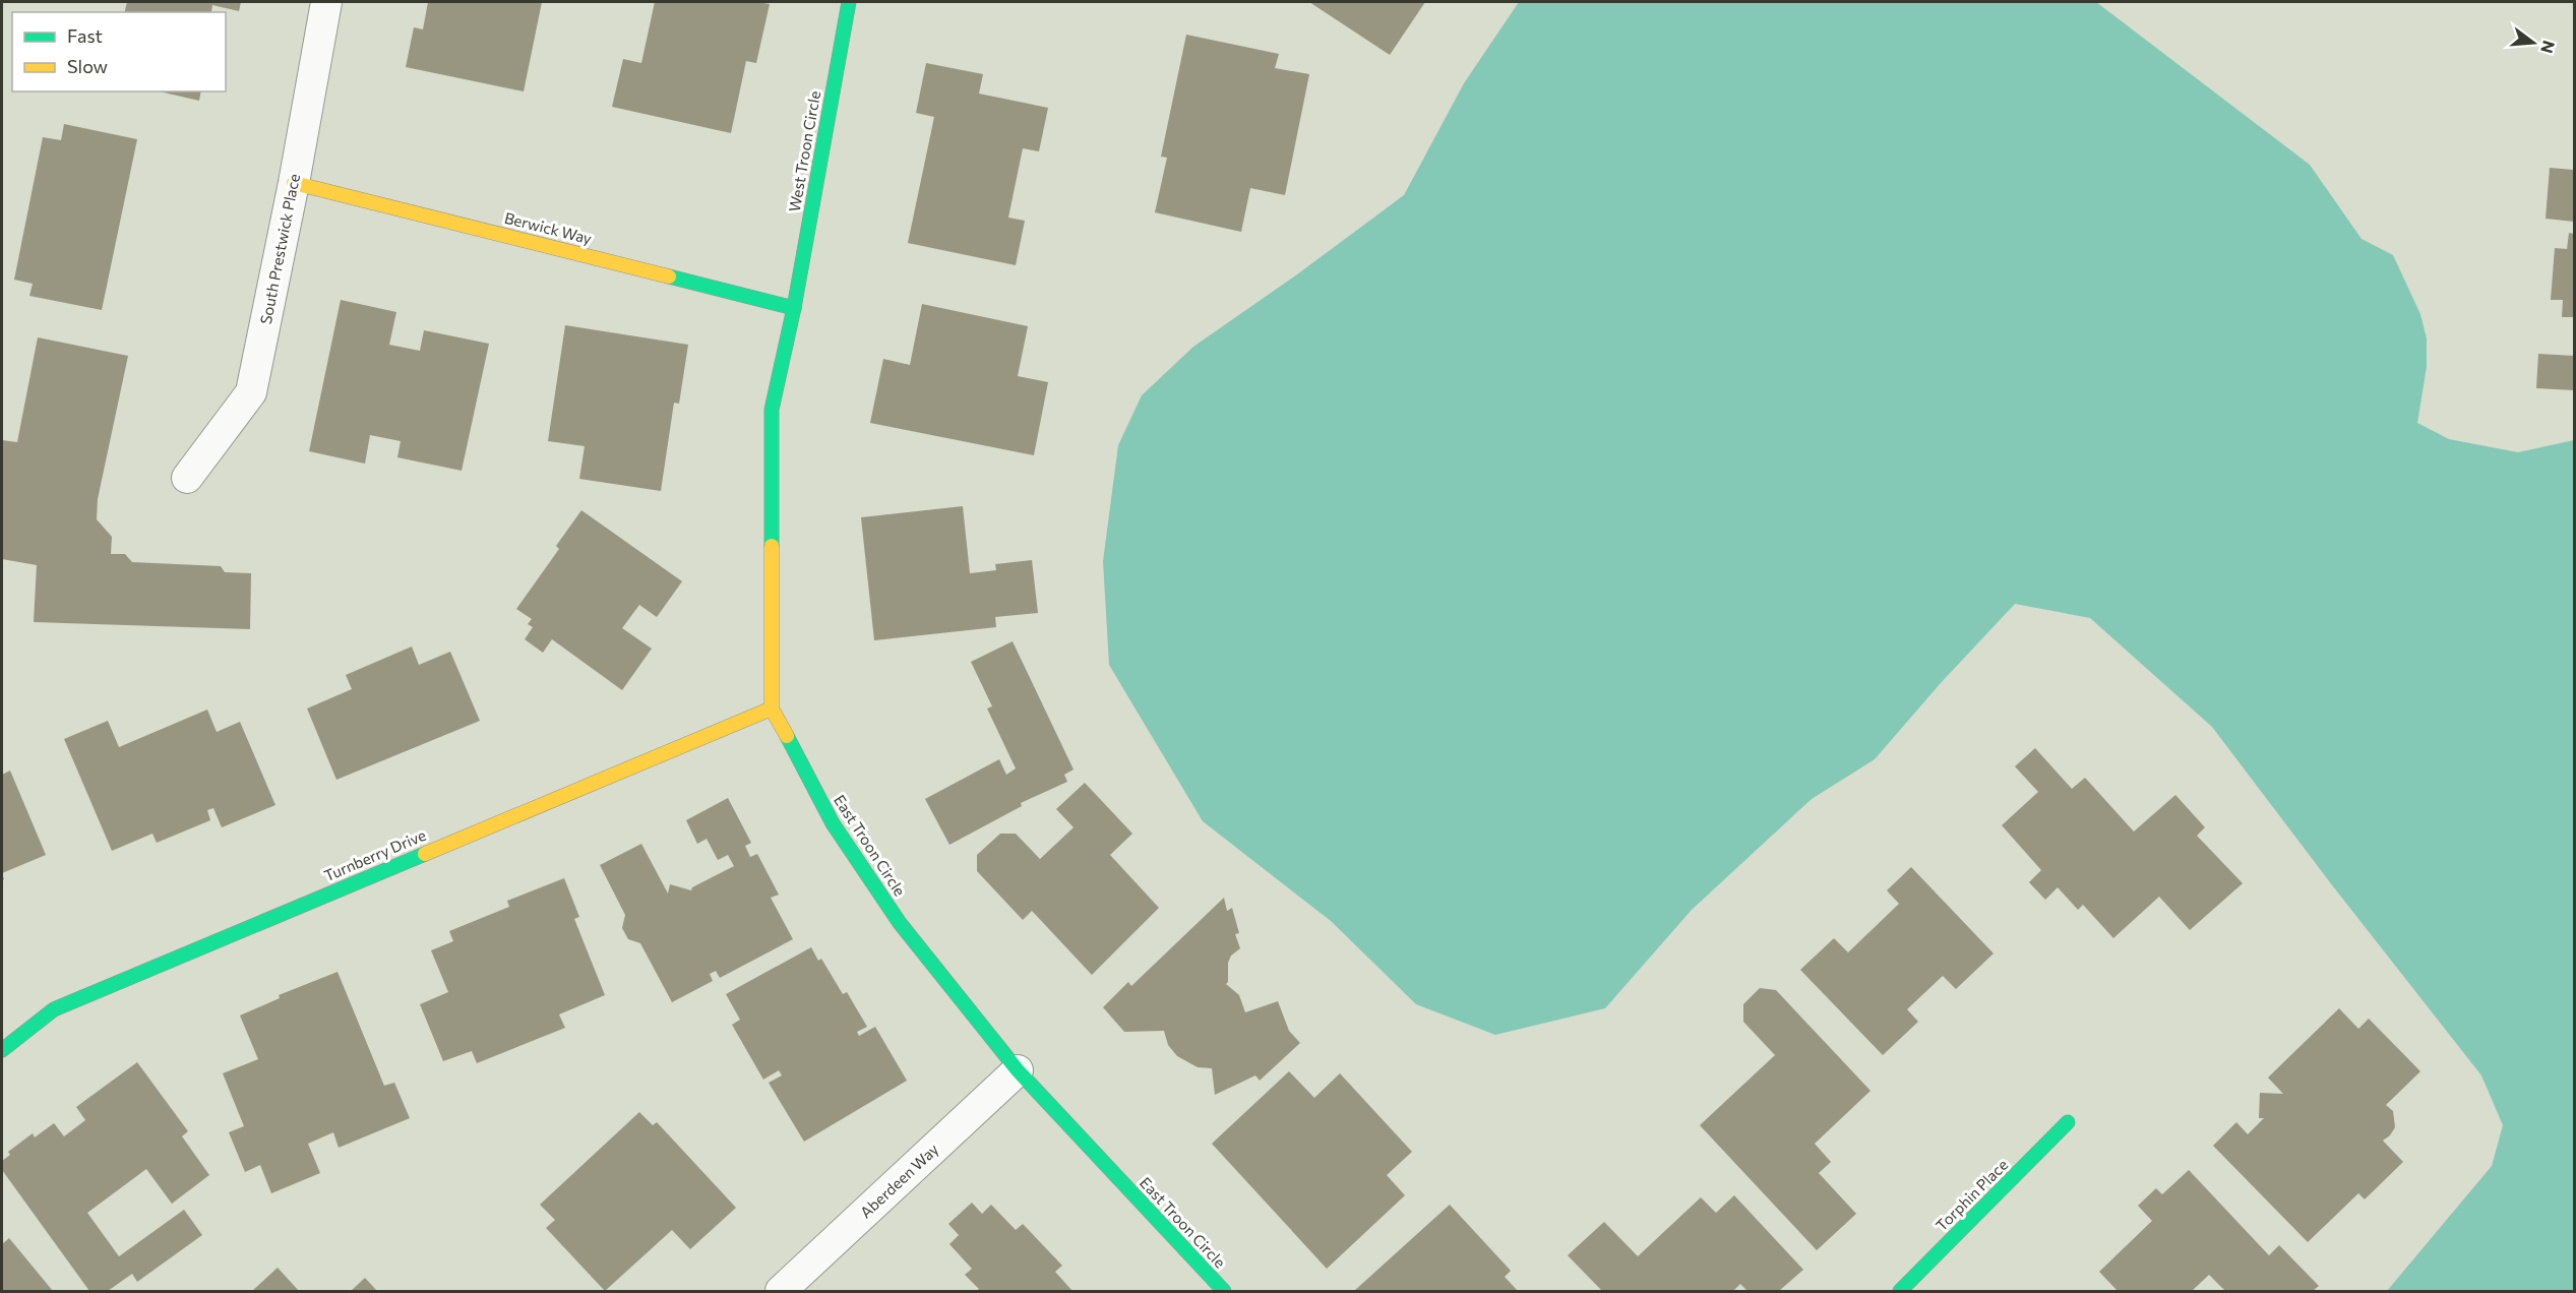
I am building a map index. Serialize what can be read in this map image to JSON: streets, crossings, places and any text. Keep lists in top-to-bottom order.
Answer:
{
  "streets": {
    "street": [
      "West Troon Circle",
      "Berwick Way",
      "South Prestwick Place",
      "East Troon Circle",
      "Turnberry Drive",
      "Aberdeen Way",
      "Torphin Place"
    ]
  },
  "crossings": [
    ["West Troon Circle", "Berwick Way"],
    ["West Troon Circle", "East Troon Circle"],
    ["Berwick Way", "South Prestwick Place"],
    ["Berwick Way", "East Troon Circle"],
    ["East Troon Circle", "Turnberry Drive"],
    ["East Troon Circle", "Aberdeen Way"]
  ],
  "legend": ["Fast", "Slow"],
  "north": "right"
}
